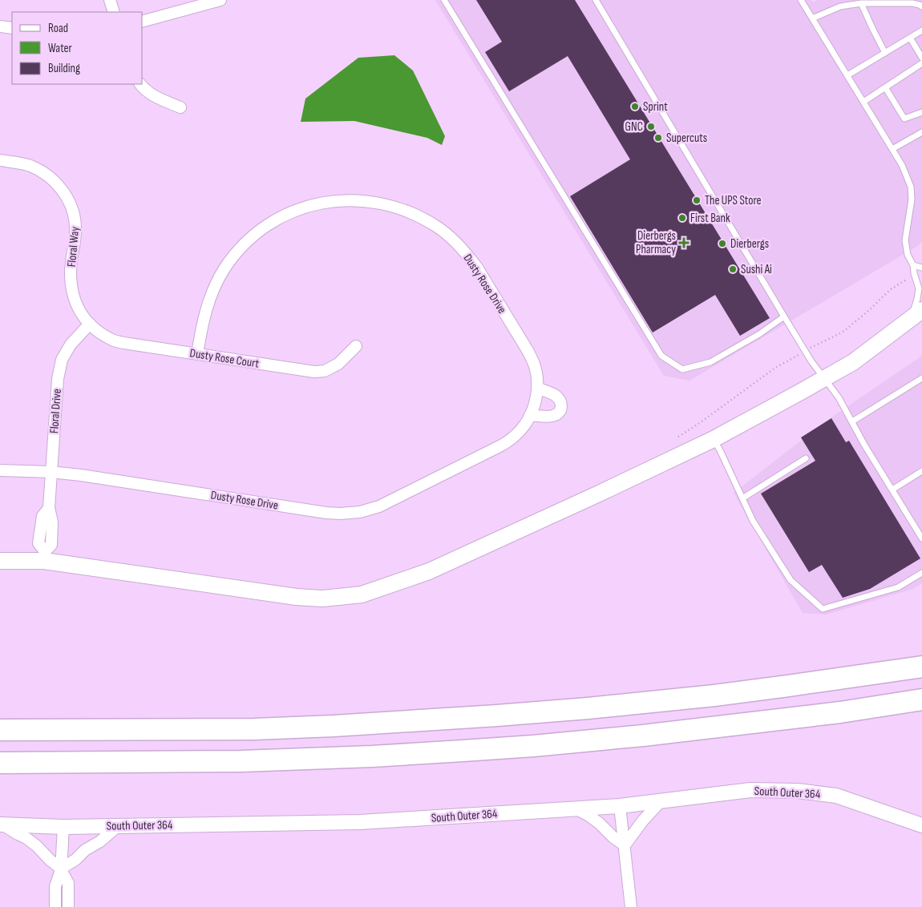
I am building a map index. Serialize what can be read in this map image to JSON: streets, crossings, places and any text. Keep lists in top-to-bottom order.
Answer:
{
  "streets": {
    "street": [
      "Floral Way",
      "Dusty Rose Drive",
      "Dusty Rose Court",
      "Floral Drive",
      "South Outer 364"
    ]
  },
  "crossings": [
    ["Floral Way", "Dusty Rose Court"],
    ["Floral Way", "Floral Drive"],
    ["Dusty Rose Drive", "Dusty Rose Court"],
    ["Dusty Rose Drive", "Floral Drive"],
    ["Dusty Rose Court", "Floral Drive"]
  ],
  "places": {
    "other": [
      "Sprint",
      "GNC",
      "Supercuts",
      "The UPS Store",
      "First Bank",
      "Dierbergs",
      "Sushi Ai"
    ],
    "health": ["Dierbergs Pharmacy"]
  },
  "legend": ["Road", "Water", "Building"]
}
